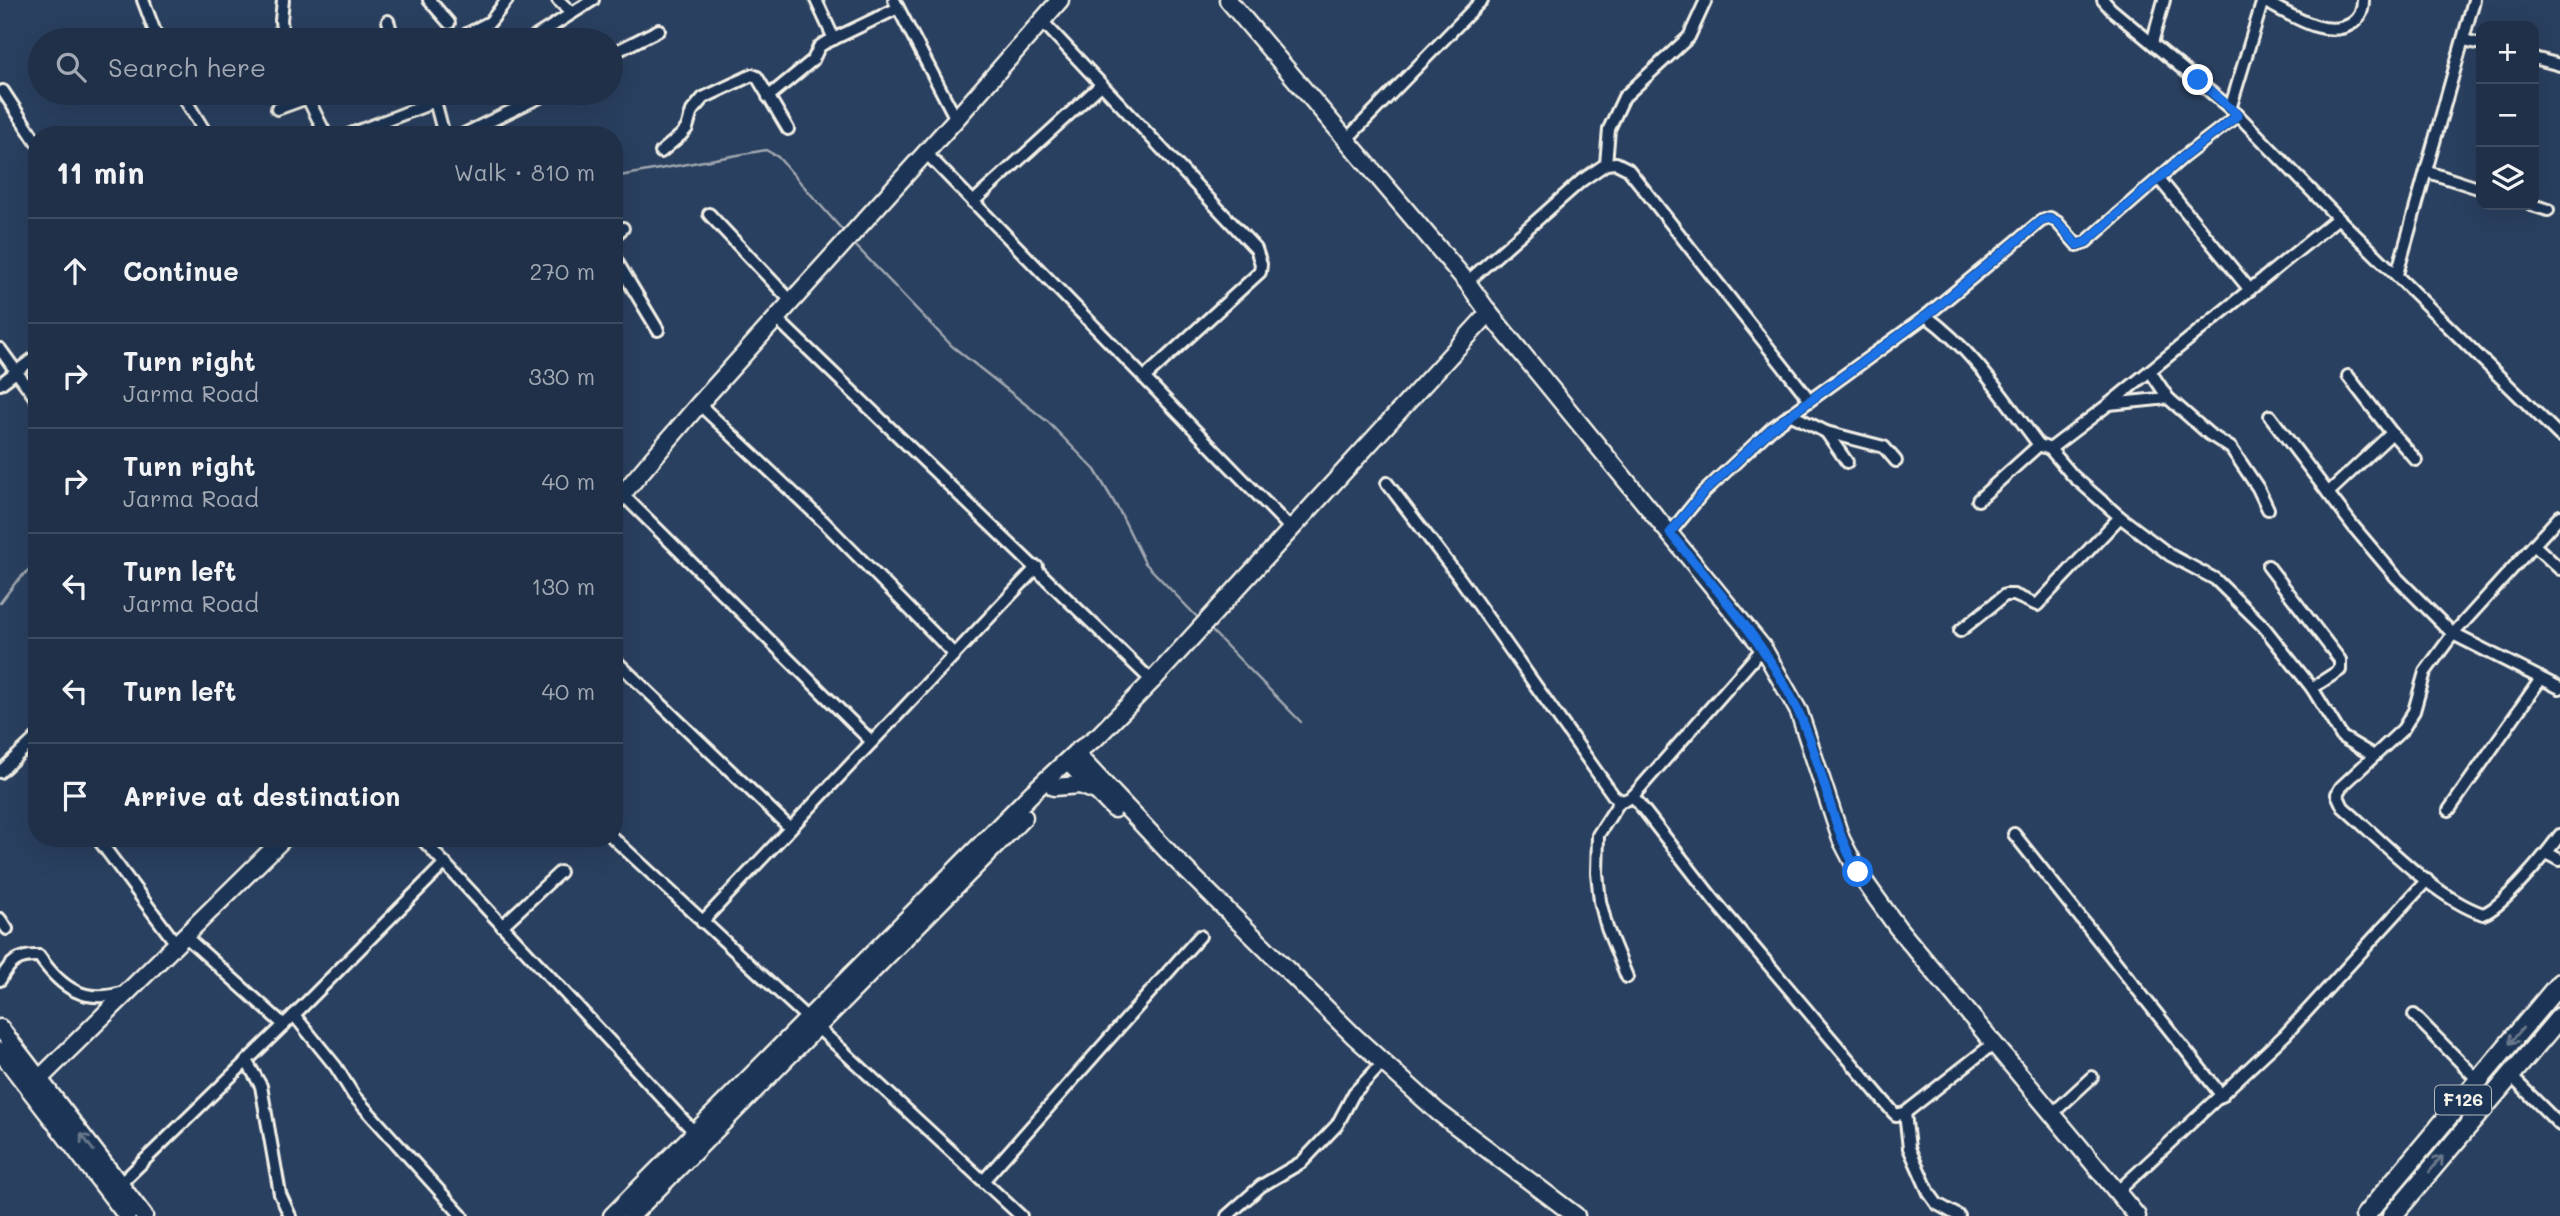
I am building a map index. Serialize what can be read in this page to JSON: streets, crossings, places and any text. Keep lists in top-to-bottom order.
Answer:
{
  "streets": {
    "main road": ["F126"]
  },
  "page": {
    "map_buttons": ["+", "−"],
    "search": "Search here",
    "heading": ["11 min", "Walk · 810 m"],
    "list": [
      ["Continue", "270 m"],
      ["Turn right", "Jarma Road", "330 m"],
      ["Turn right", "Jarma Road", "40 m"],
      ["Turn left", "Jarma Road", "130 m"],
      ["Turn left", "40 m"],
      "Arrive at destination"
    ]
  }
}
